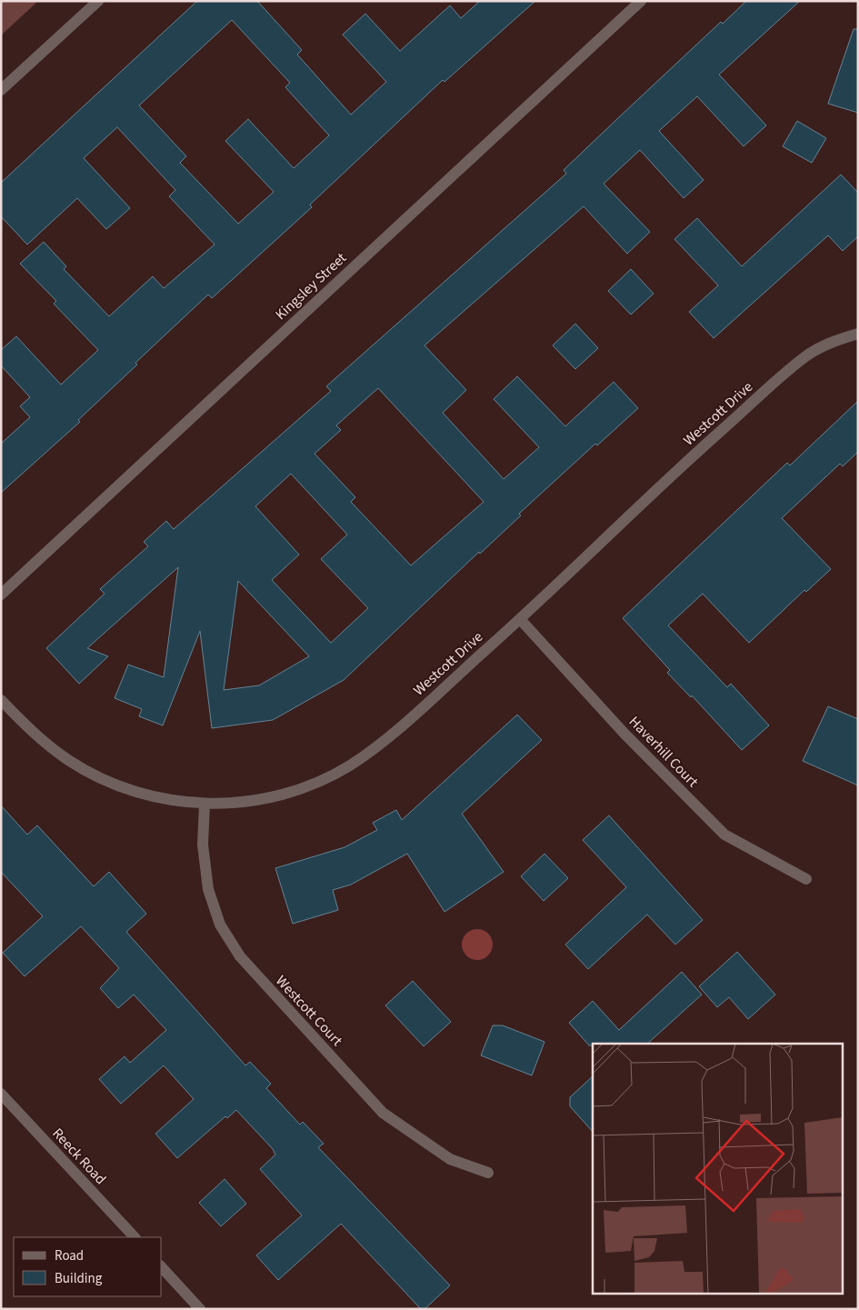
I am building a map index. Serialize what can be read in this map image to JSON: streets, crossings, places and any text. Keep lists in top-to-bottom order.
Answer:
{
  "streets": {
    "street": [
      "Kingsley Street",
      "Westcott Drive",
      "Haverhill Court",
      "Westcott Court",
      "Reeck Road"
    ]
  },
  "crossings": [
    ["Westcott Drive", "Haverhill Court"],
    ["Westcott Drive", "Westcott Court"]
  ],
  "legend": ["Road", "Building"]
}
